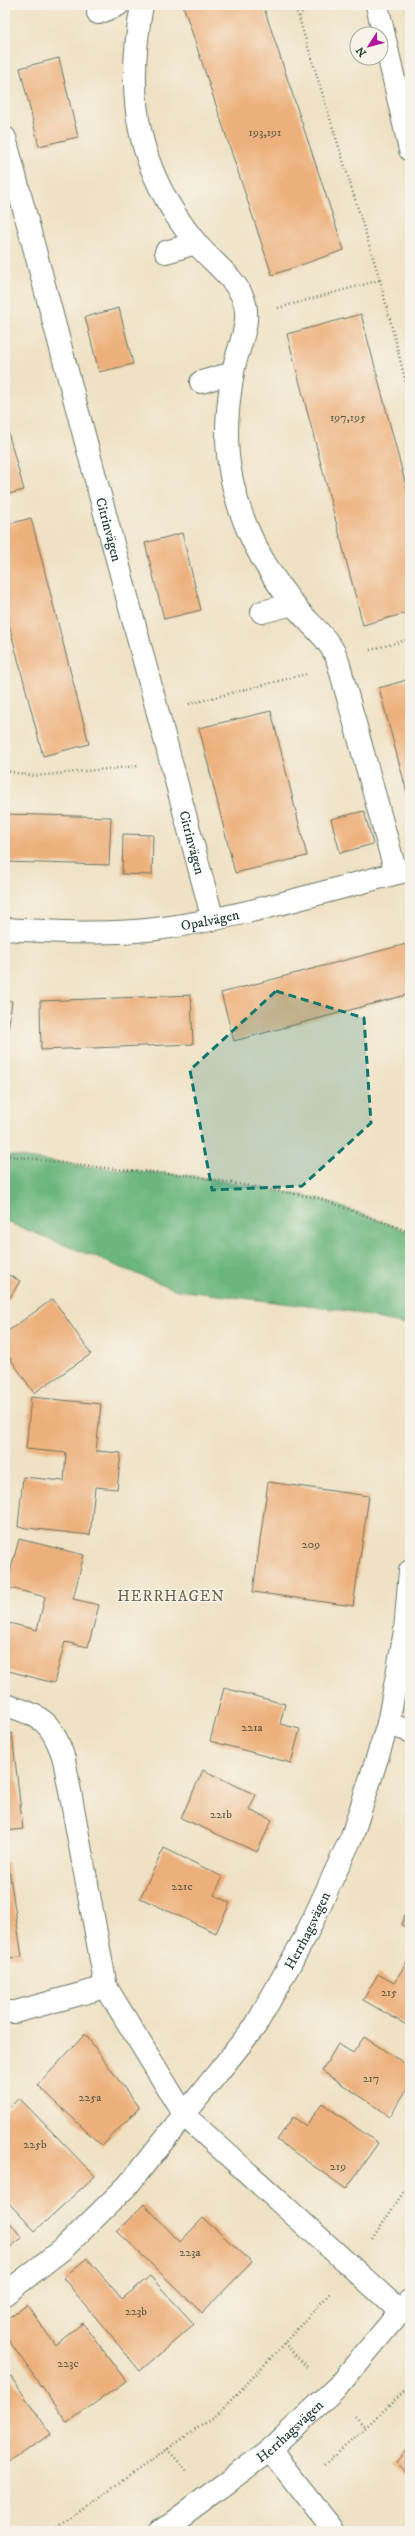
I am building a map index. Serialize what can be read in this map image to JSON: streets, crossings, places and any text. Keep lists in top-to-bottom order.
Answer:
{
  "streets": {
    "street": ["Citrinvägen", "Opalvägen", "Herrhagsvägen"]
  },
  "crossings": [
    ["Citrinvägen", "Opalvägen"]
  ],
  "districts": ["HERRHAGEN"],
  "house_numbers": [
    "193,191",
    "197,195",
    "209",
    "221a",
    "221b",
    "221c",
    "215",
    "217",
    "225a",
    "225b",
    "219",
    "223a",
    "223b",
    "223c"
  ],
  "north": "bottom left"
}
